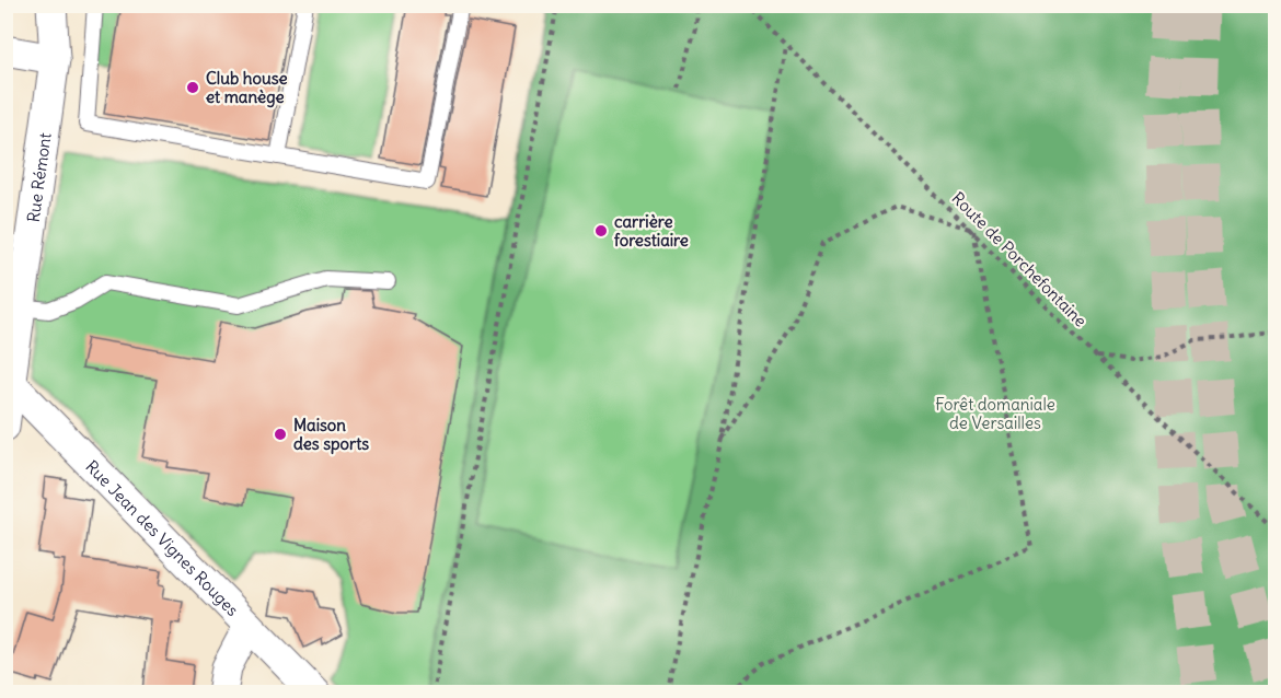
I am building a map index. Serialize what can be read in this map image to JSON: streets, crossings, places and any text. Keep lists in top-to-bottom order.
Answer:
{
  "streets": {
    "street": ["Rue Rémont", "Rue Jean des Vignes Rouges"],
    "path": ["Route de Porchefontaine"]
  },
  "crossings": [
    ["Rue Rémont", "Rue Jean des Vignes Rouges"]
  ],
  "parks": ["Forêt domaniale de Versailles"],
  "places": ["Club house et manège", "carrière forestiaire", "Maison des sports"]
}
